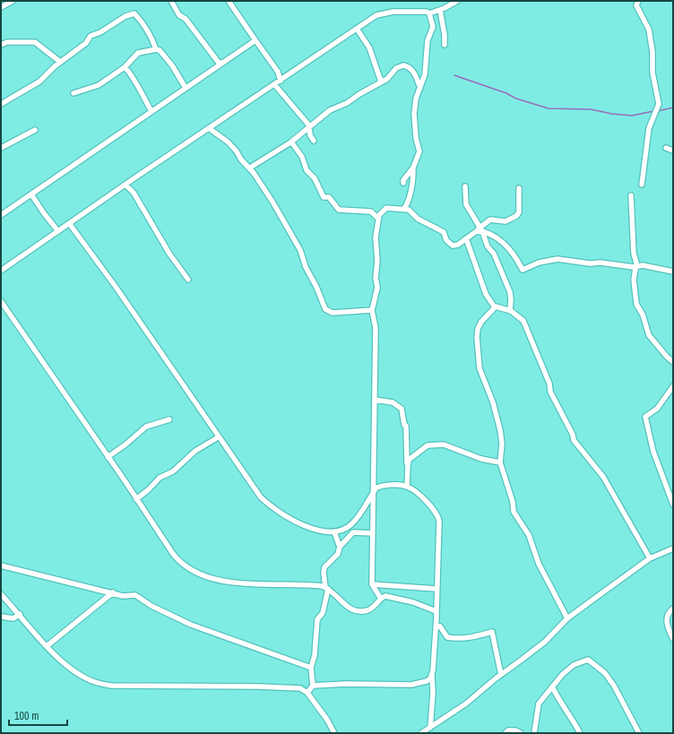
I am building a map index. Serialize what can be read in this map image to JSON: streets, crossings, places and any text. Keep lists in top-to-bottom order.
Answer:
{
  "scale_bar": "100 m"
}
